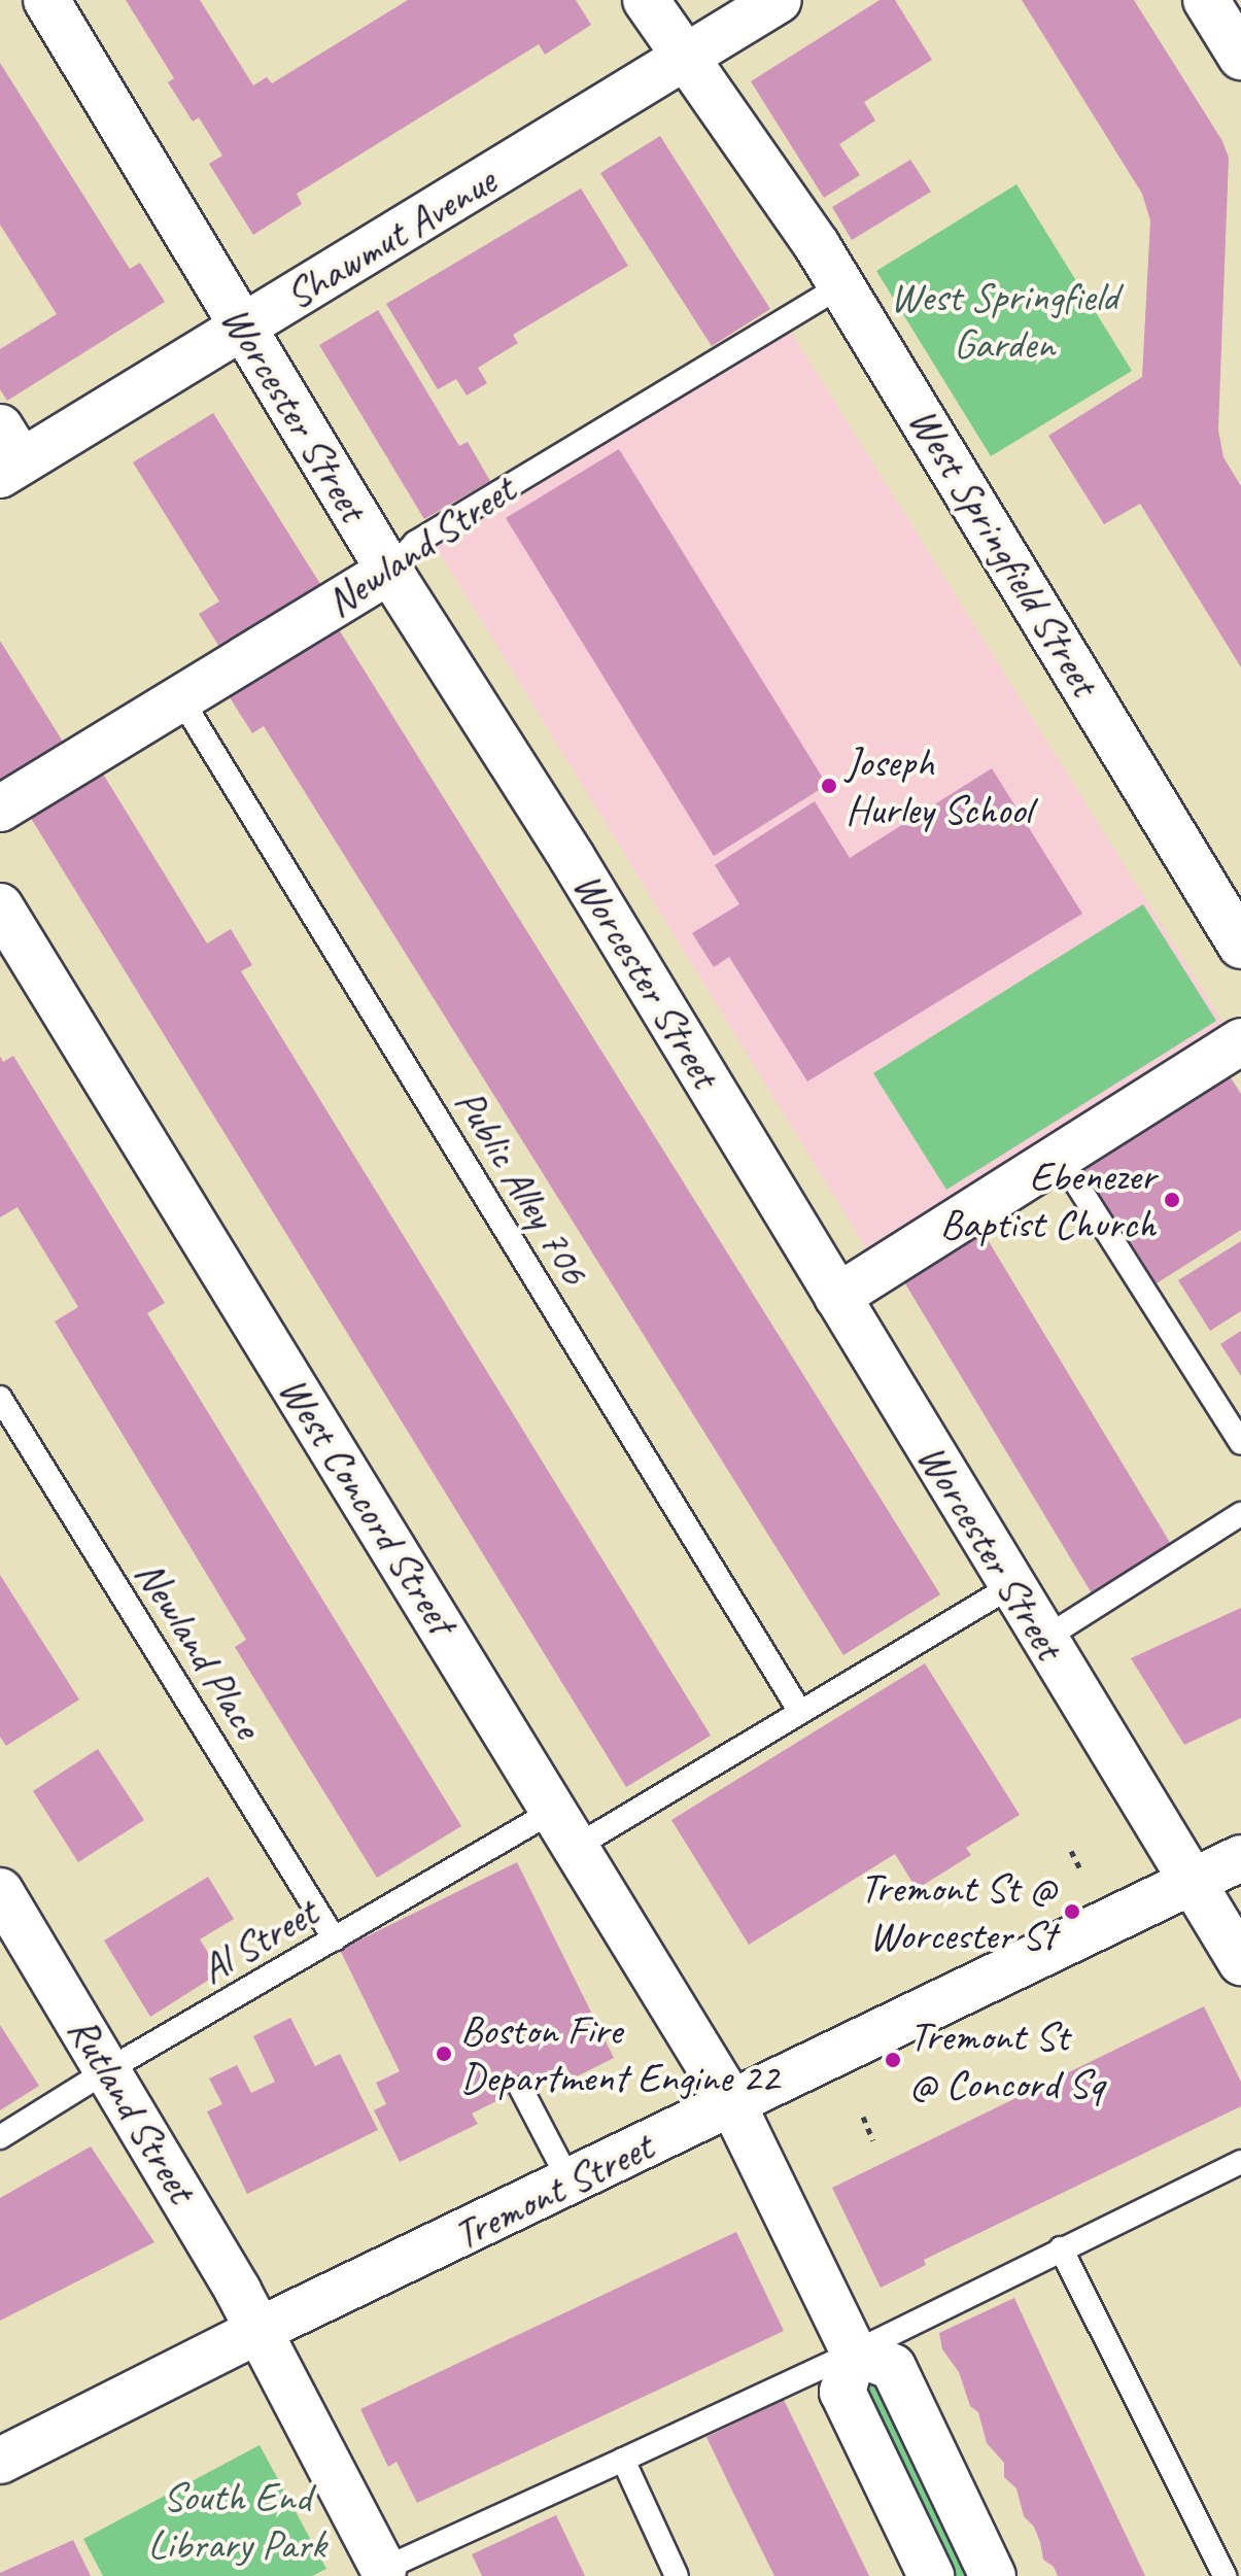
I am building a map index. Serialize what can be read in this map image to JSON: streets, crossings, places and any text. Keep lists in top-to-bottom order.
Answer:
{
  "streets": {
    "street": [
      "Shawmut Avenue",
      "Worcester Street",
      "Newland Street",
      "West Springfield Street",
      "West Concord Street",
      "Rutland Street",
      "Tremont Street"
    ],
    "lane": ["Public Alley 706", "Newland Place", "Al Street"]
  },
  "crossings": [
    ["Shawmut Avenue", "Worcester Street"],
    ["Shawmut Avenue", "West Springfield Street"],
    ["Worcester Street", "Newland Street"],
    ["Worcester Street", "Al Street"],
    ["Worcester Street", "Tremont Street"],
    ["Newland Street", "West Springfield Street"],
    ["Newland Street", "Public Alley 706"],
    ["Public Alley 706", "Al Street"],
    ["West Concord Street", "Al Street"],
    ["West Concord Street", "Tremont Street"],
    ["Newland Place", "Al Street"],
    ["Al Street", "Rutland Street"],
    ["Rutland Street", "Tremont Street"]
  ],
  "parks": ["West Springfield Garden", "South End Library Park"],
  "places": [
    "Joseph Hurley School",
    "Ebenezer Baptist Church",
    "Tremont St @ Worcester St",
    "Boston Fire Department Engine 22",
    "Tremont St @ Concord Sq"
  ]
}
